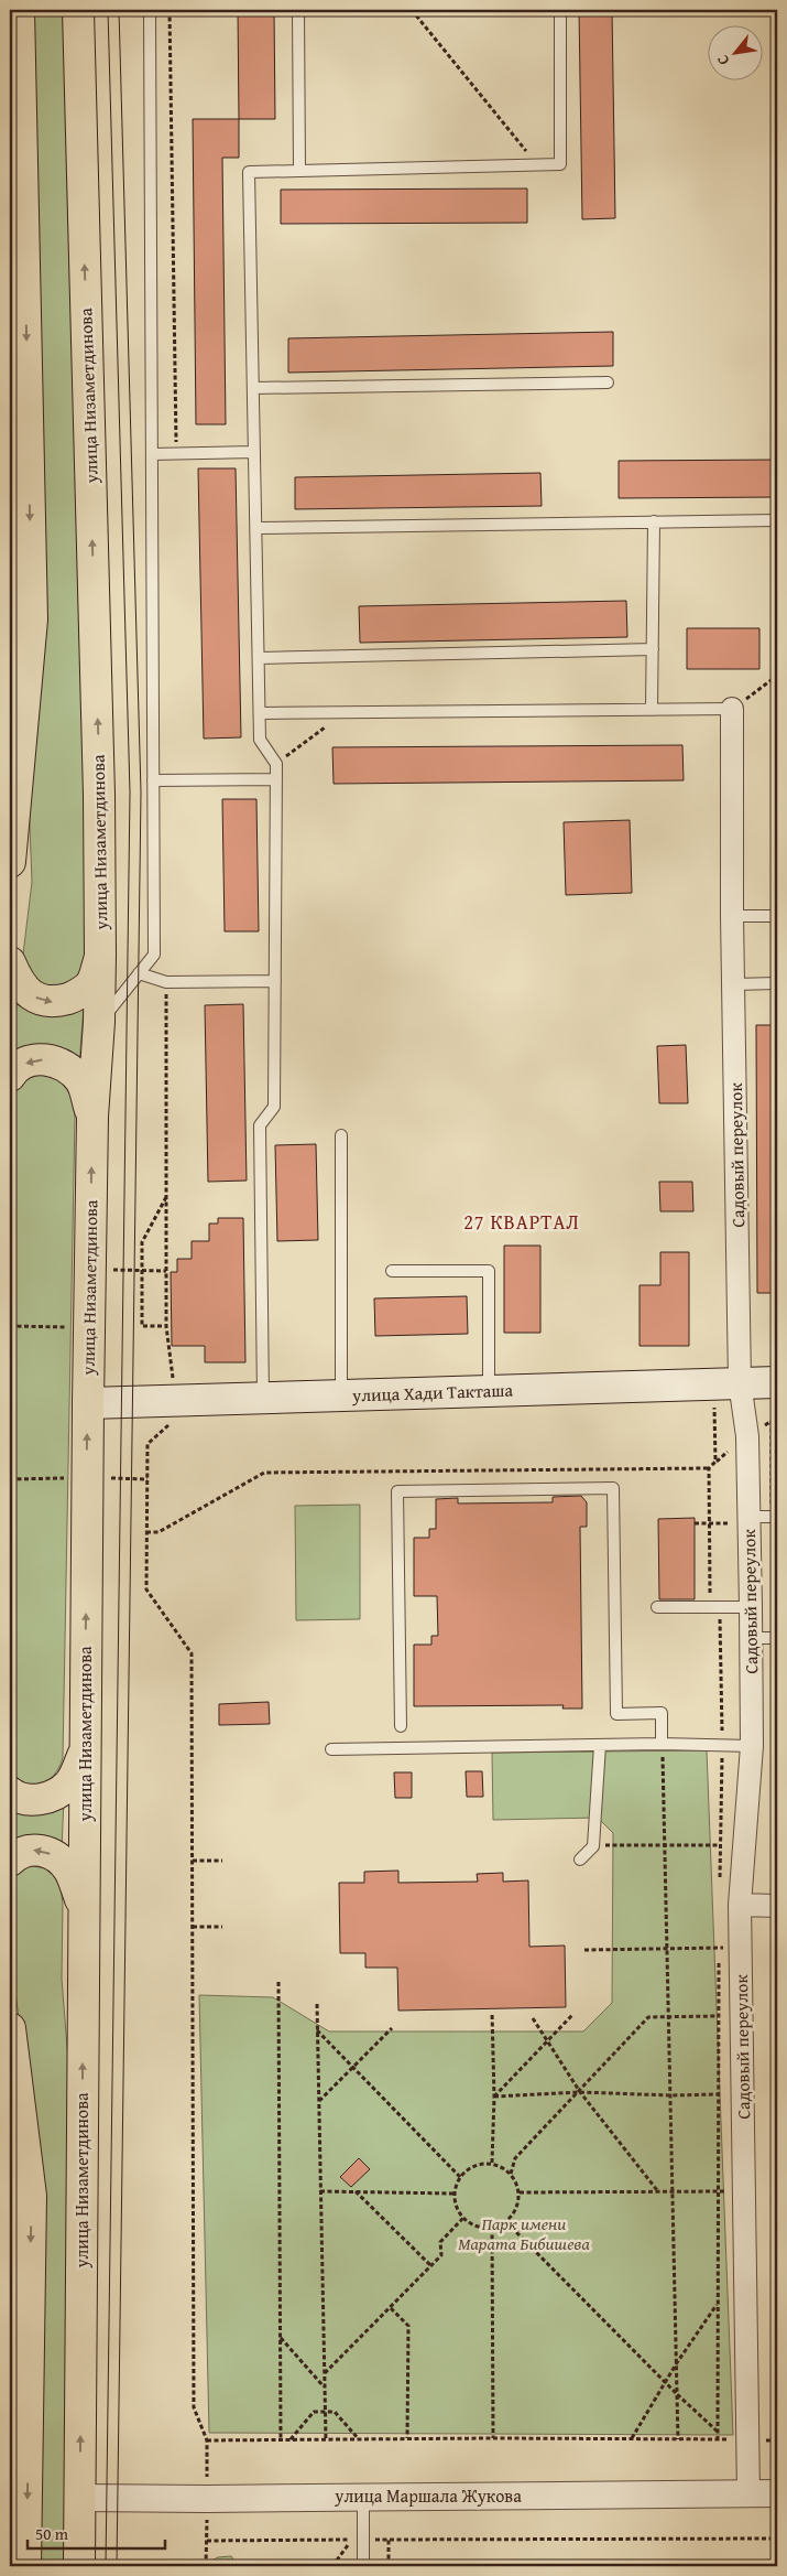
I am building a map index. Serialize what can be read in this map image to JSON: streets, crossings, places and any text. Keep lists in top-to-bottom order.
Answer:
{
  "streets": {
    "main road": ["улица Низаметдинова", "улица Хади Такташа"],
    "street": ["Садовый переулок", "улица Маршала Жукова"]
  },
  "crossings": [
    ["улица Низаметдинова", "улица Хади Такташа"],
    ["улица Низаметдинова", "улица Маршала Жукова"],
    ["Садовый переулок", "улица Хади Такташа"],
    ["Садовый переулок", "улица Маршала Жукова"]
  ],
  "districts": ["27 КВАРТАЛ"],
  "parks": ["Парк имени Марата Бибишева"],
  "scale_bar": "50 m",
  "north": "bottom left"
}
